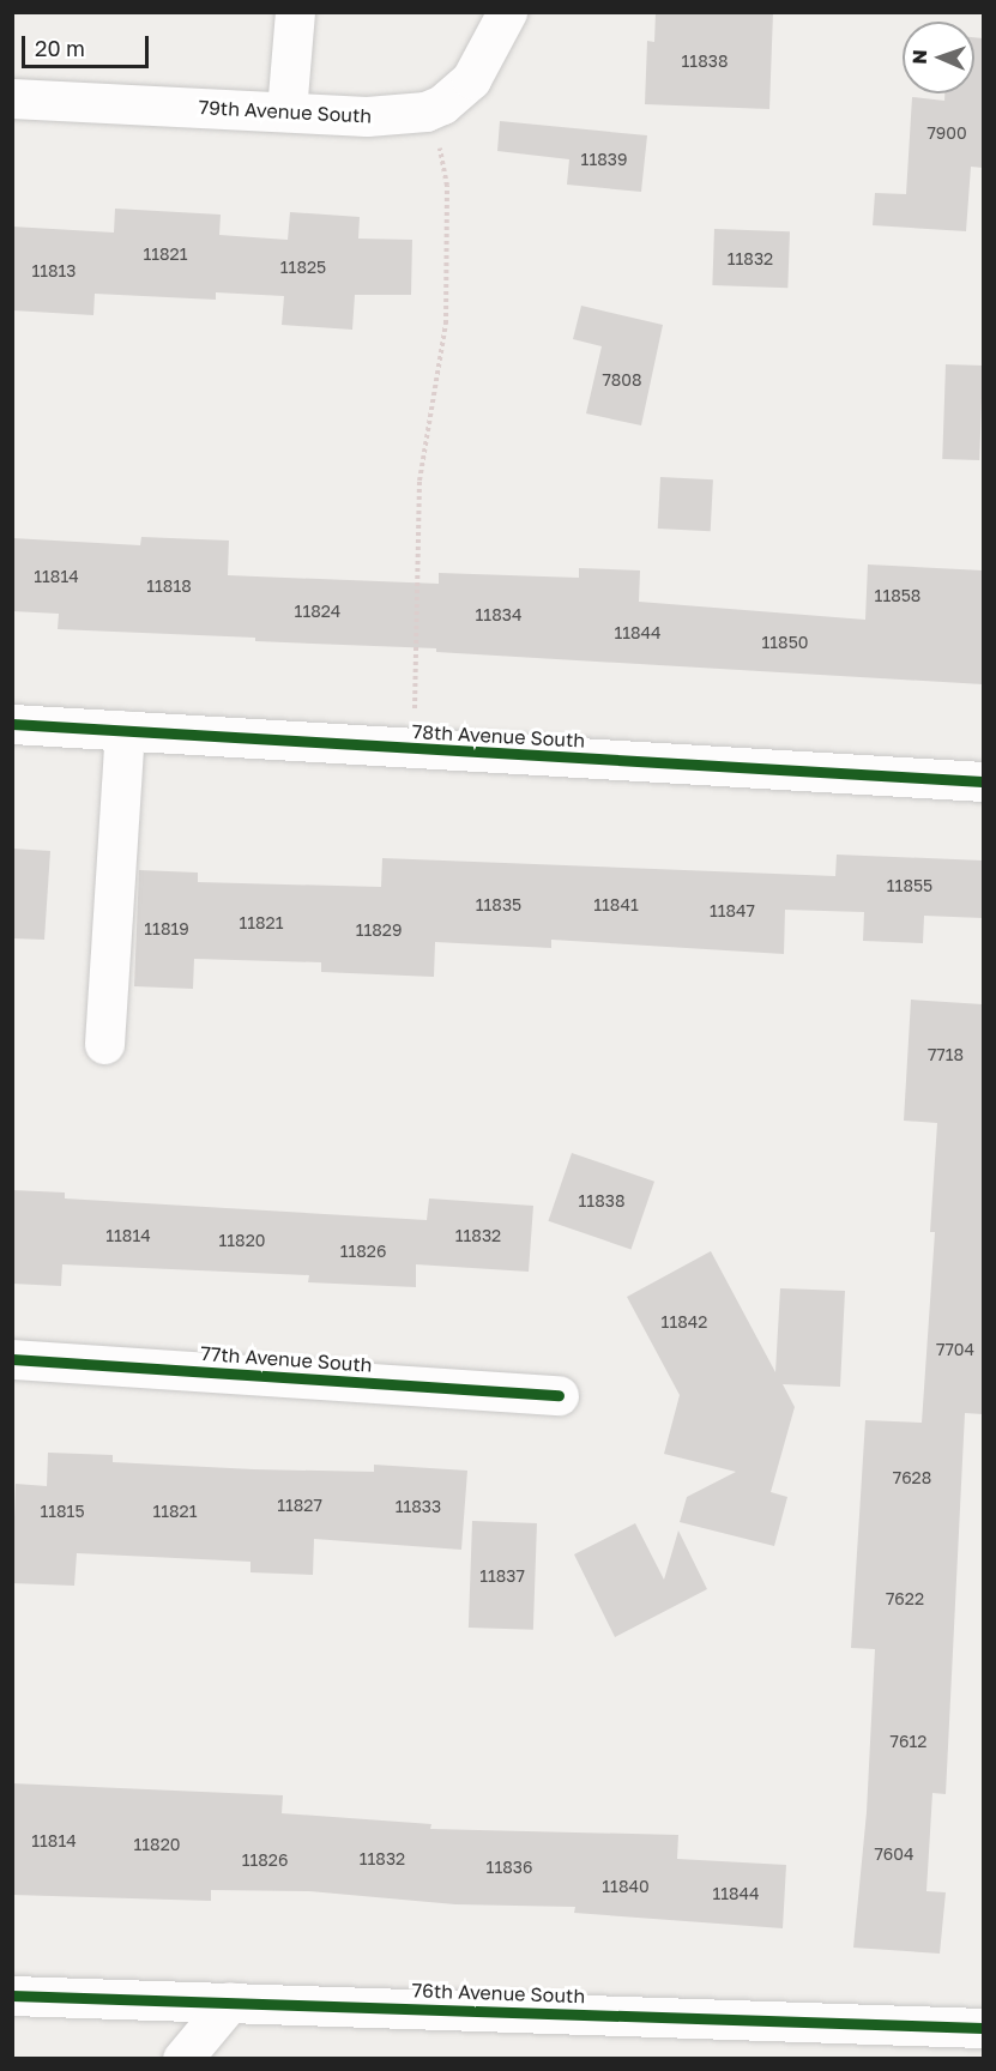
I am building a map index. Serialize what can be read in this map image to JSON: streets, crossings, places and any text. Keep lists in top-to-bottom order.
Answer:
{
  "streets": {
    "street": [
      "79th Avenue South",
      "78th Avenue South",
      "77th Avenue South",
      "76th Avenue South"
    ]
  },
  "house_numbers": [
    "11838",
    "7900",
    "11839",
    "11821",
    "11832",
    "11825",
    "11813",
    "7808",
    "11814",
    "11818",
    "11858",
    "11824",
    "11834",
    "11844",
    "11850",
    "11855",
    "11835",
    "11841",
    "11847",
    "11821",
    "11819",
    "11829",
    "7718",
    "11838",
    "11814",
    "11832",
    "11820",
    "11826",
    "11842",
    "7704",
    "7628",
    "11827",
    "11833",
    "11815",
    "11821",
    "11837",
    "7622",
    "7612",
    "11814",
    "11820",
    "7604",
    "11832",
    "11826",
    "11836",
    "11840",
    "11844"
  ],
  "scale_bar": "20 m",
  "north": "left"
}
